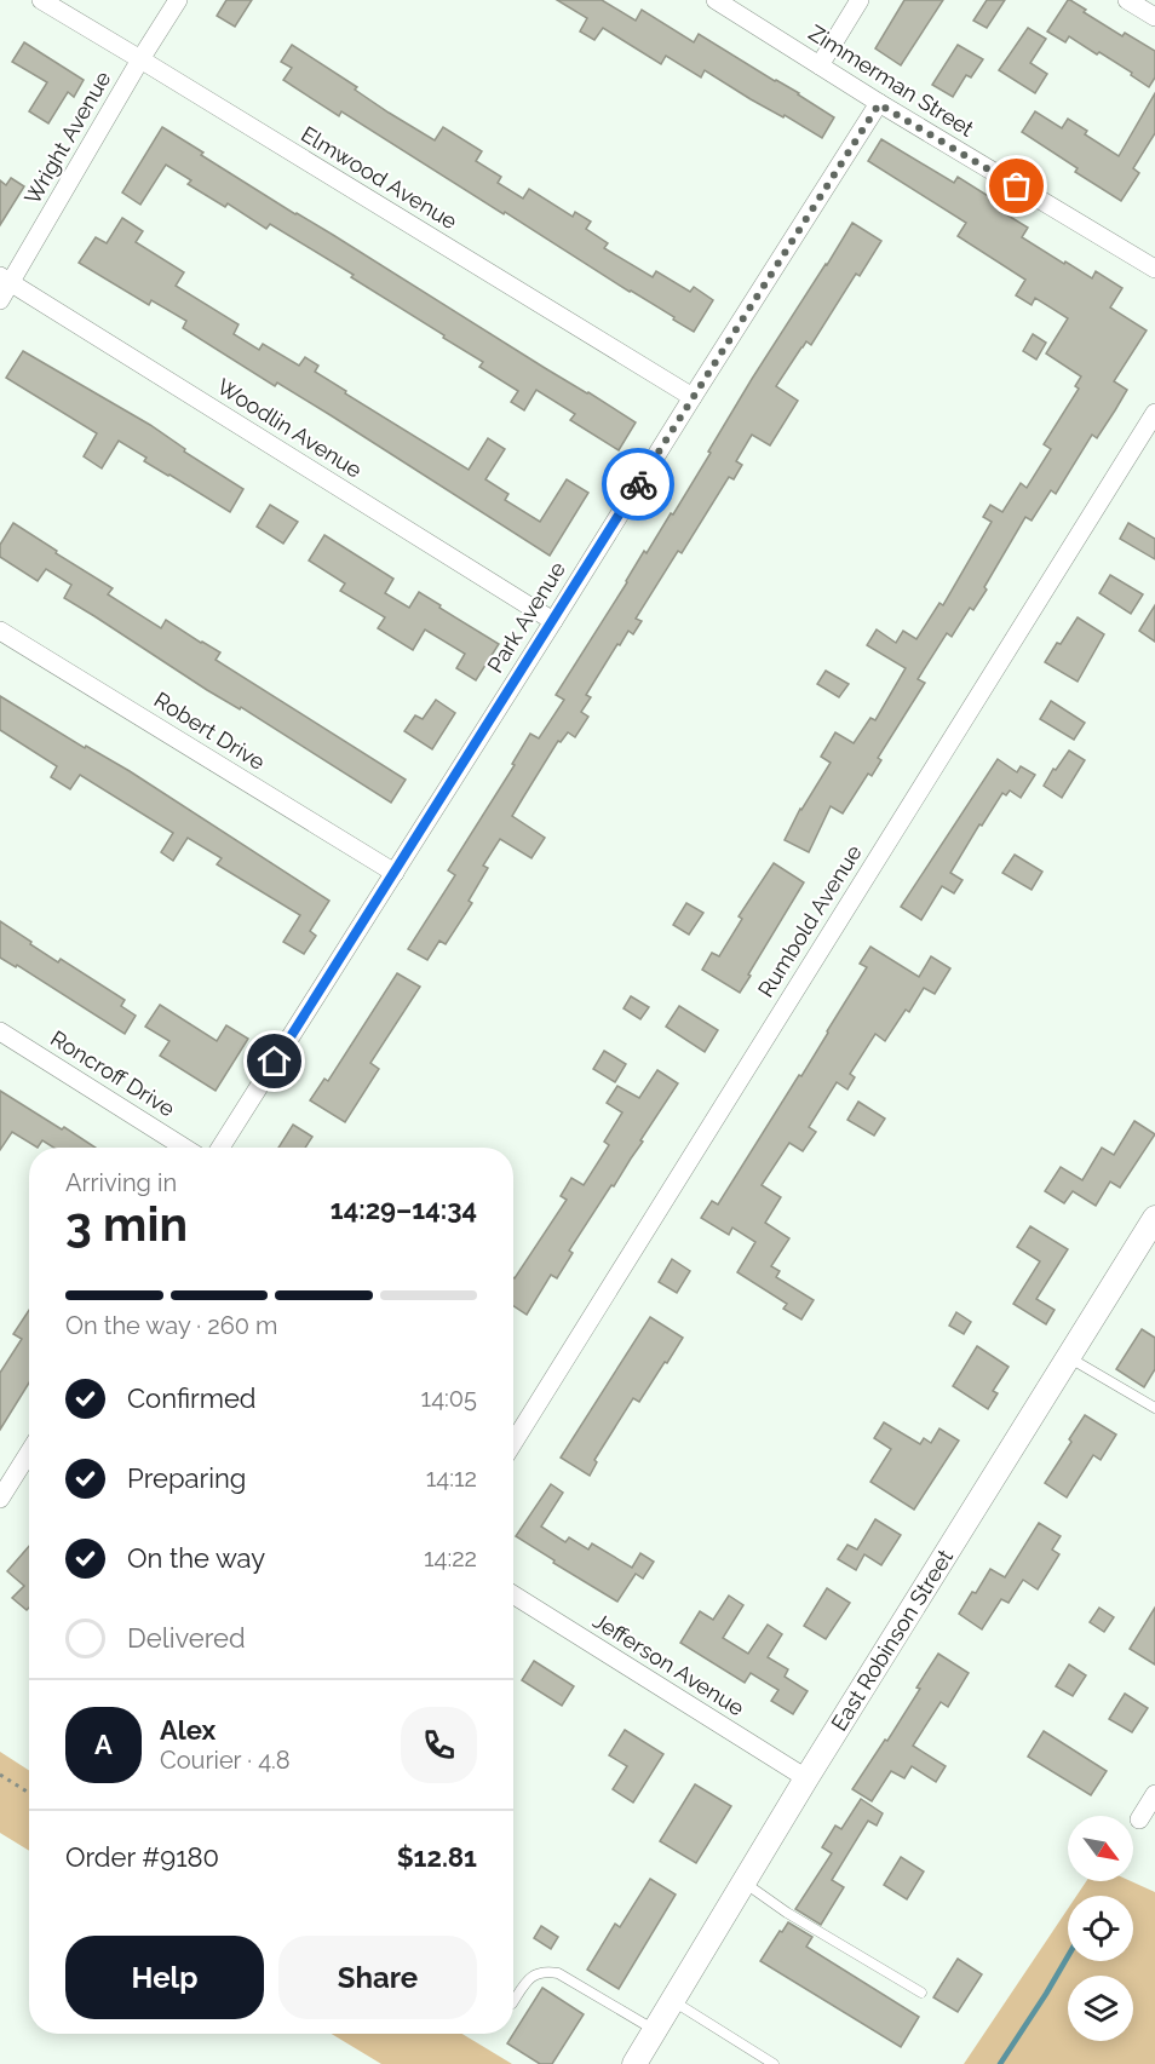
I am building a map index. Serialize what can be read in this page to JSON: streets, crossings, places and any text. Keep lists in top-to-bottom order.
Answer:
{
  "streets": {
    "street": [
      "Zimmerman Street",
      "Wright Avenue",
      "Elmwood Avenue",
      "Woodlin Avenue",
      "Park Avenue",
      "Robert Drive",
      "Rumbold Avenue",
      "Roncroff Drive",
      "East Robinson Street",
      "Jefferson Avenue"
    ]
  },
  "crossings": [
    ["Zimmerman Street", "Park Avenue"],
    ["Wright Avenue", "Elmwood Avenue"],
    ["Wright Avenue", "Woodlin Avenue"],
    ["Elmwood Avenue", "Park Avenue"],
    ["Woodlin Avenue", "Park Avenue"],
    ["Park Avenue", "Robert Drive"],
    ["East Robinson Street", "Jefferson Avenue"]
  ],
  "north": "bottom right",
  "page": {
    "heading": ["3 min", "Arriving in", "14:29–14:34"],
    "panel": [
      "Alex",
      "Courier · 4.8",
      "Order #9180",
      "$12.81"
    ],
    "bar": "On the way · 260 m",
    "list": [
      ["Confirmed", "14:05"],
      ["Preparing", "14:12"],
      ["On the way", "14:22"],
      "Delivered"
    ],
    "round": "A",
    "buttons": ["Help", "Share"]
  }
}
